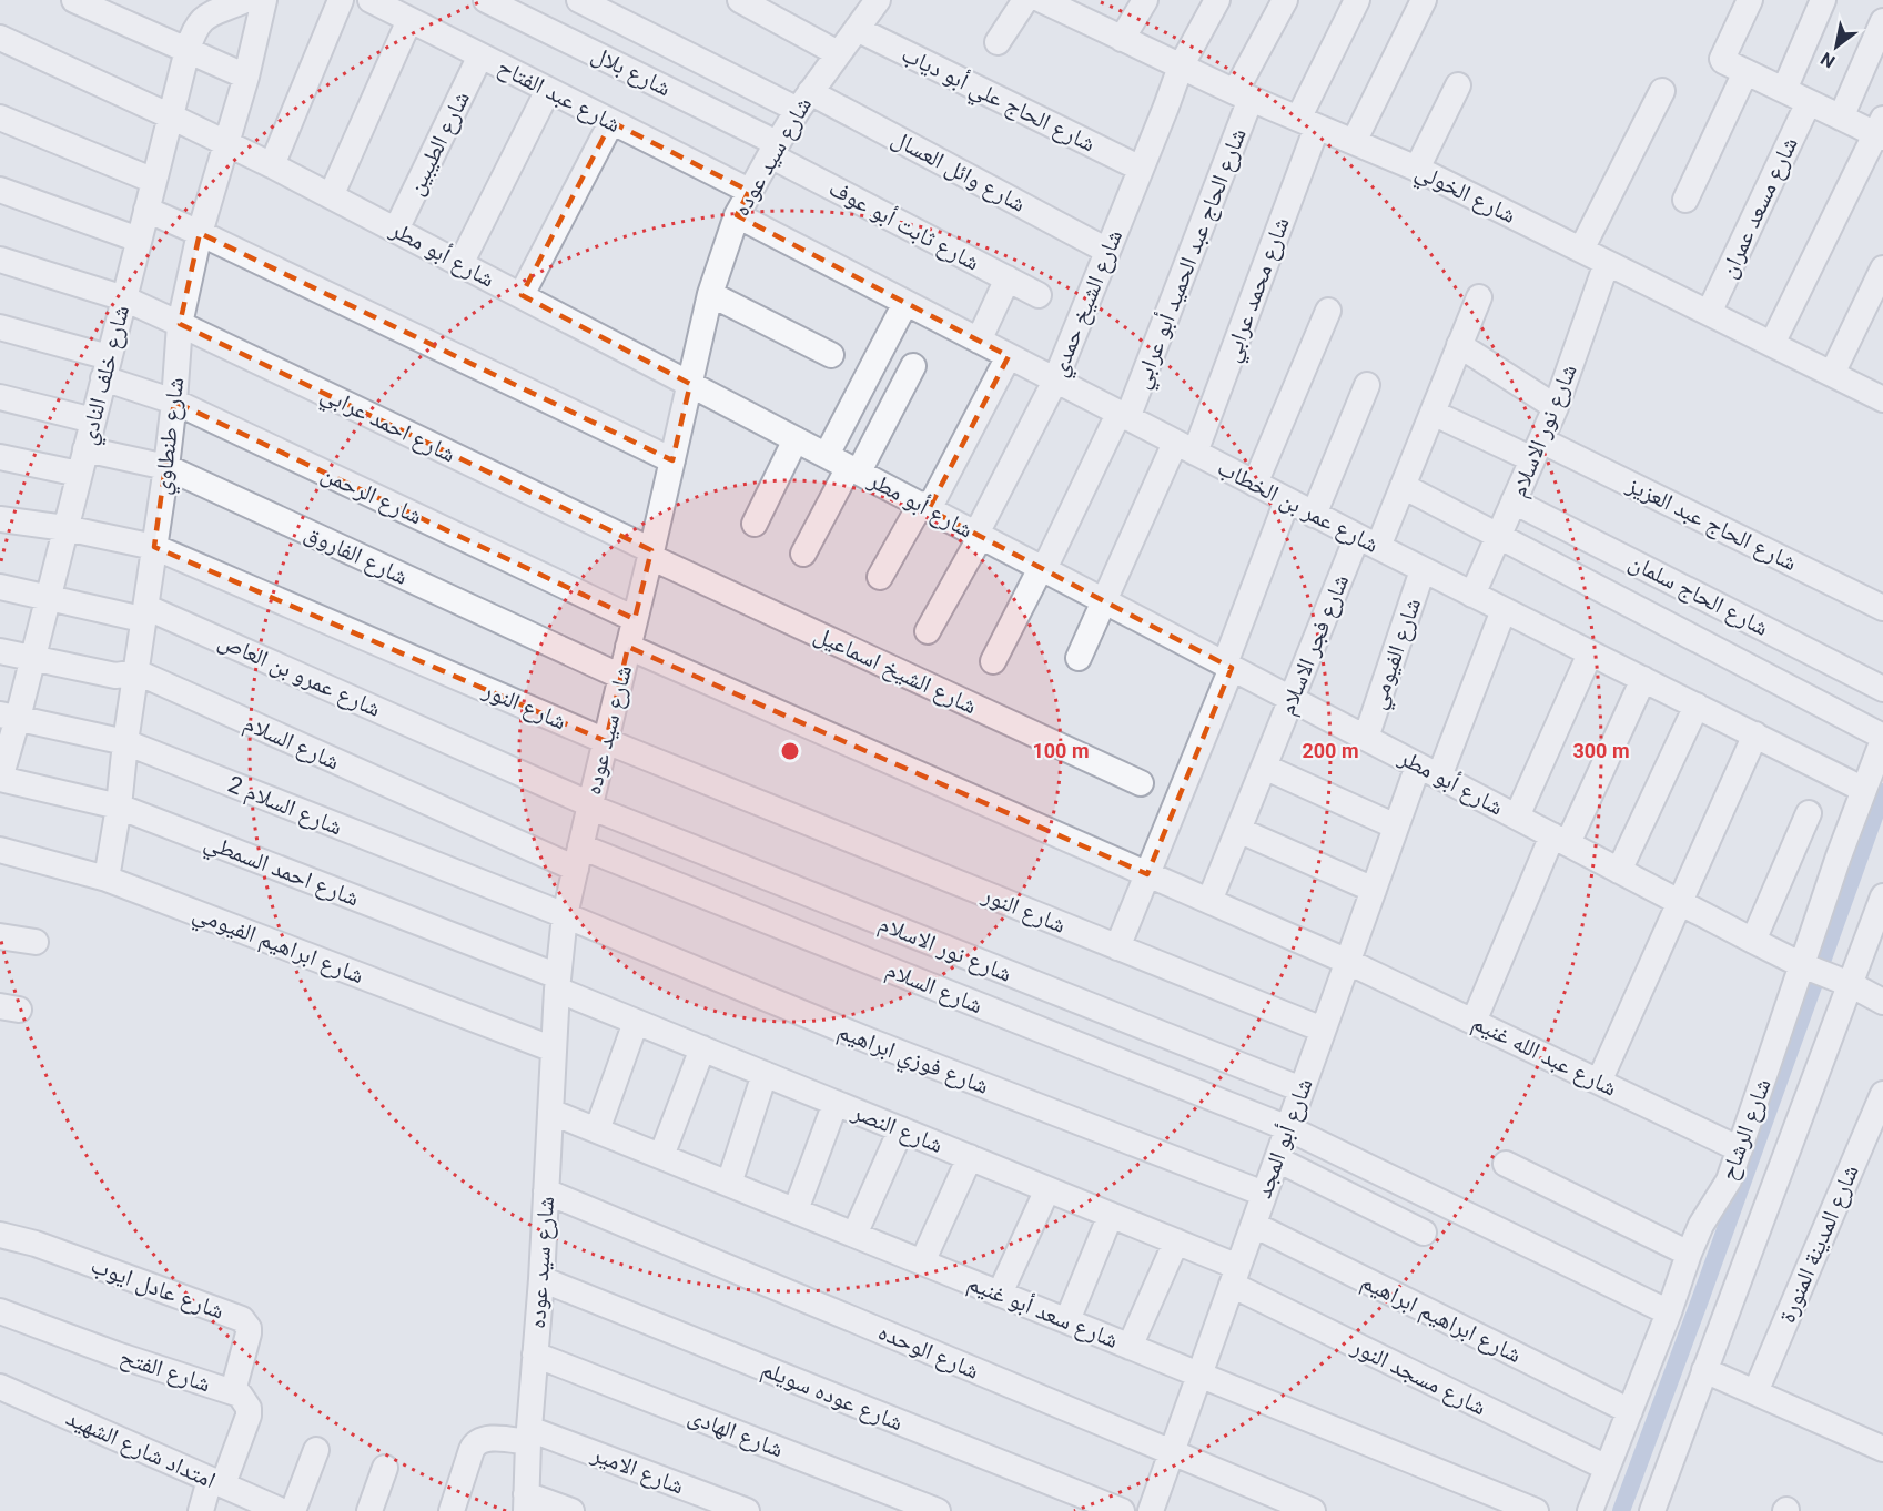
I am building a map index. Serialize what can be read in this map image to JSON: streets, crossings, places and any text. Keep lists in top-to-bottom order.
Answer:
{
  "streets": {
    "street": [
      "شارع بلال",
      "شارع عبد الفتاح",
      "شارع الحاج علي أبو دياب",
      "شارع الطيبين",
      "شارع سيد عوده",
      "شارع وائل العسال",
      "شارع الخولي",
      "شارع مسعد عمران",
      "شارع ثابت أبو عوف",
      "شارع أبو مطر",
      "شارع الحاج عبد الحميد أبو عرابي",
      "شارع محمد عرابي",
      "شارع الشيخ حمدي",
      "شارع خلف النادي",
      "شارع احمد عرابي",
      "شارع نور الاسلام",
      "شارع طنطاوي",
      "شارع الرحمن",
      "شارع عمر بن الخطاب",
      "شارع الحاج عبد العزيز",
      "شارع الفاروق",
      "شارع الحاج سلمان",
      "شارع فجر الاسلام",
      "شارع الفيومي",
      "شارع الشيخ اسماعيل",
      "شارع عمرو بن العاص",
      "شارع النور",
      "شارع السلام",
      "شارع السلام 2",
      "شارع احمد السمطي",
      "شارع ابراهيم الفيومي",
      "شارع عبد الله غنيم",
      "شارع فوزي ابراهيم",
      "شارع النصر",
      "شارع الرشاح",
      "شارع أبو المجد",
      "شارع المدينة المنورة",
      "شارع عادل ايوب",
      "شارع سعد أبو غنيم",
      "شارع ابراهيم ابراهيم",
      "شارع الوحده",
      "شارع الفتح",
      "شارع مسجد النور",
      "شارع عوده سويلم",
      "شارع الهادى",
      "امتداد شارع الشهيد",
      "شارع الامير"
    ]
  },
  "crossings": [
    ["شارع بلال", "شارع سيد عوده"],
    ["شارع بلال", "شارع ثابت أبو عوف"],
    ["شارع عبد الفتاح", "شارع الطيبين"],
    ["شارع عبد الفتاح", "شارع سيد عوده"],
    ["شارع الحاج علي أبو دياب", "شارع سيد عوده"],
    ["شارع الحاج علي أبو دياب", "شارع الشيخ حمدي"],
    ["شارع الطيبين", "شارع أبو مطر"],
    ["شارع سيد عوده", "شارع وائل العسال"],
    ["شارع سيد عوده", "شارع ثابت أبو عوف"],
    ["شارع سيد عوده", "شارع أبو مطر"],
    ["شارع سيد عوده", "شارع احمد عرابي"],
    ["شارع سيد عوده", "شارع نور الاسلام"],
    ["شارع سيد عوده", "شارع الرحمن"],
    ["شارع سيد عوده", "شارع عمر بن الخطاب"],
    ["شارع سيد عوده", "شارع الفاروق"],
    ["شارع سيد عوده", "شارع الشيخ اسماعيل"],
    ["شارع سيد عوده", "شارع عمرو بن العاص"],
    ["شارع سيد عوده", "شارع النور"],
    ["شارع سيد عوده", "شارع السلام"],
    ["شارع سيد عوده", "شارع السلام 2"],
    ["شارع سيد عوده", "شارع احمد السمطي"],
    ["شارع سيد عوده", "شارع ابراهيم الفيومي"],
    ["شارع سيد عوده", "شارع عبد الله غنيم"],
    ["شارع سيد عوده", "شارع فوزي ابراهيم"],
    ["شارع سيد عوده", "شارع النصر"],
    ["شارع سيد عوده", "شارع سعد أبو غنيم"],
    ["شارع سيد عوده", "شارع الوحده"],
    ["شارع سيد عوده", "شارع عوده سويلم"],
    ["شارع سيد عوده", "شارع الهادى"],
    ["شارع سيد عوده", "شارع الامير"],
    ["شارع وائل العسال", "شارع الشيخ حمدي"],
    ["شارع الخولي", "شارع مسعد عمران"],
    ["شارع الخولي", "شارع الحاج عبد الحميد أبو عرابي"],
    ["شارع الخولي", "شارع محمد عرابي"],
    ["شارع الخولي", "شارع الشيخ حمدي"],
    ["شارع الخولي", "شارع نور الاسلام"],
    ["شارع أبو مطر", "شارع الحاج عبد الحميد أبو عرابي"],
    ["شارع أبو مطر", "شارع محمد عرابي"],
    ["شارع أبو مطر", "شارع الشيخ حمدي"],
    ["شارع أبو مطر", "شارع خلف النادي"],
    ["شارع أبو مطر", "شارع طنطاوي"],
    ["شارع أبو مطر", "شارع فجر الاسلام"],
    ["شارع أبو مطر", "شارع الفيومي"],
    ["شارع أبو مطر", "شارع الرشاح"],
    ["شارع أبو مطر", "شارع أبو المجد"],
    ["شارع الحاج عبد الحميد أبو عرابي", "شارع عمر بن الخطاب"],
    ["شارع محمد عرابي", "شارع عمر بن الخطاب"],
    ["شارع الشيخ حمدي", "شارع عمر بن الخطاب"],
    ["شارع خلف النادي", "شارع احمد عرابي"],
    ["شارع خلف النادي", "شارع الرحمن"],
    ["شارع خلف النادي", "شارع الفاروق"],
    ["شارع خلف النادي", "شارع عمرو بن العاص"],
    ["شارع خلف النادي", "شارع النور"],
    ["شارع خلف النادي", "شارع السلام"],
    ["شارع خلف النادي", "شارع السلام 2"],
    ["شارع خلف النادي", "شارع احمد السمطي"],
    ["شارع احمد عرابي", "شارع طنطاوي"],
    ["شارع احمد عرابي", "شارع الشيخ اسماعيل"],
    ["شارع نور الاسلام", "شارع عمر بن الخطاب"],
    ["شارع نور الاسلام", "شارع الحاج عبد العزيز"],
    ["شارع نور الاسلام", "شارع الحاج سلمان"],
    ["شارع نور الاسلام", "شارع عمرو بن العاص"],
    ["شارع نور الاسلام", "شارع أبو المجد"],
    ["شارع طنطاوي", "شارع الرحمن"],
    ["شارع طنطاوي", "شارع الفاروق"],
    ["شارع طنطاوي", "شارع عمرو بن العاص"],
    ["شارع طنطاوي", "شارع النور"],
    ["شارع طنطاوي", "شارع السلام"],
    ["شارع طنطاوي", "شارع السلام 2"],
    ["شارع طنطاوي", "شارع احمد السمطي"],
    ["شارع طنطاوي", "شارع ابراهيم الفيومي"],
    ["شارع عمر بن الخطاب", "شارع فجر الاسلام"],
    ["شارع عمر بن الخطاب", "شارع الفيومي"],
    ["شارع عمر بن الخطاب", "شارع الرشاح"],
    ["شارع عمر بن الخطاب", "شارع أبو المجد"],
    ["شارع فجر الاسلام", "شارع عبد الله غنيم"],
    ["شارع النور", "شارع أبو المجد"],
    ["شارع السلام", "شارع الرشاح"],
    ["شارع السلام", "شارع أبو المجد"],
    ["شارع السلام 2", "شارع فوزي ابراهيم"],
    ["شارع احمد السمطي", "شارع النصر"],
    ["شارع عبد الله غنيم", "شارع الرشاح"],
    ["شارع عبد الله غنيم", "شارع أبو المجد"],
    ["شارع فوزي ابراهيم", "شارع أبو المجد"],
    ["شارع النصر", "شارع أبو المجد"],
    ["شارع النصر", "شارع مسجد النور"],
    ["شارع الرشاح", "شارع ابراهيم ابراهيم"],
    ["شارع الرشاح", "شارع مسجد النور"],
    ["شارع أبو المجد", "شارع سعد أبو غنيم"],
    ["شارع أبو المجد", "شارع ابراهيم ابراهيم"],
    ["شارع أبو المجد", "شارع الوحده"],
    ["شارع أبو المجد", "شارع مسجد النور"],
    ["شارع عادل ايوب", "شارع الفتح"],
    ["شارع الفتح", "امتداد شارع الشهيد"]
  ],
  "north": "bottom left",
  "rings": ["100 m", "200 m", "300 m"]
}
